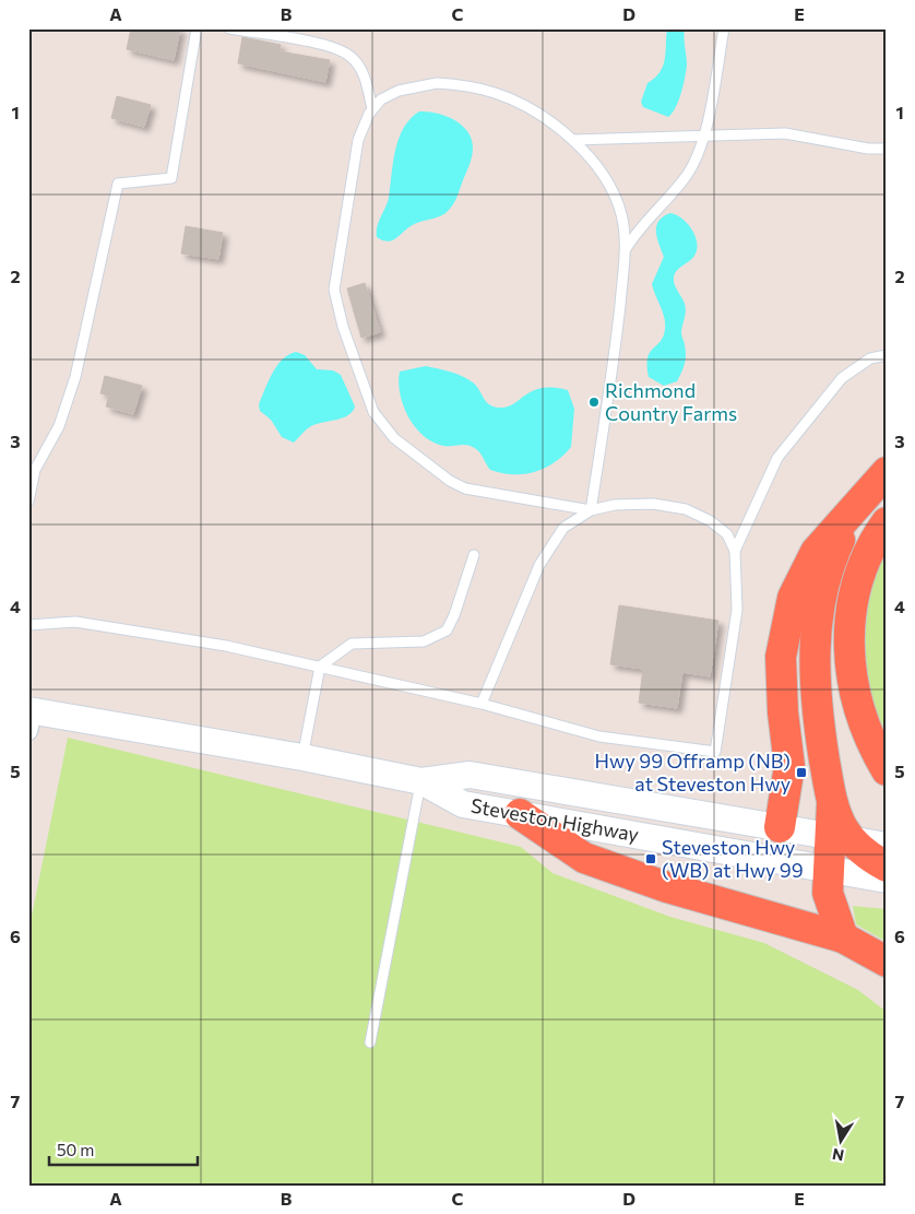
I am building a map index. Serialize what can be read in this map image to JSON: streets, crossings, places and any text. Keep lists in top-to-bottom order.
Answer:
{
  "streets": {
    "main road": ["Steveston Highway"]
  },
  "places": {
    "other": ["Richmond Country Farms"],
    "transit": ["Hwy 99 Offramp (NB) at Steveston Hwy", "Steveston Hwy (WB) at Hwy 99"]
  },
  "scale_bar": "50 m",
  "north": "bottom",
  "grid": {
    "columns": [
      "A",
      "B",
      "C",
      "D",
      "E"
    ],
    "rows": [
      "1",
      "2",
      "3",
      "4",
      "5",
      "6",
      "7"
    ]
  }
}
